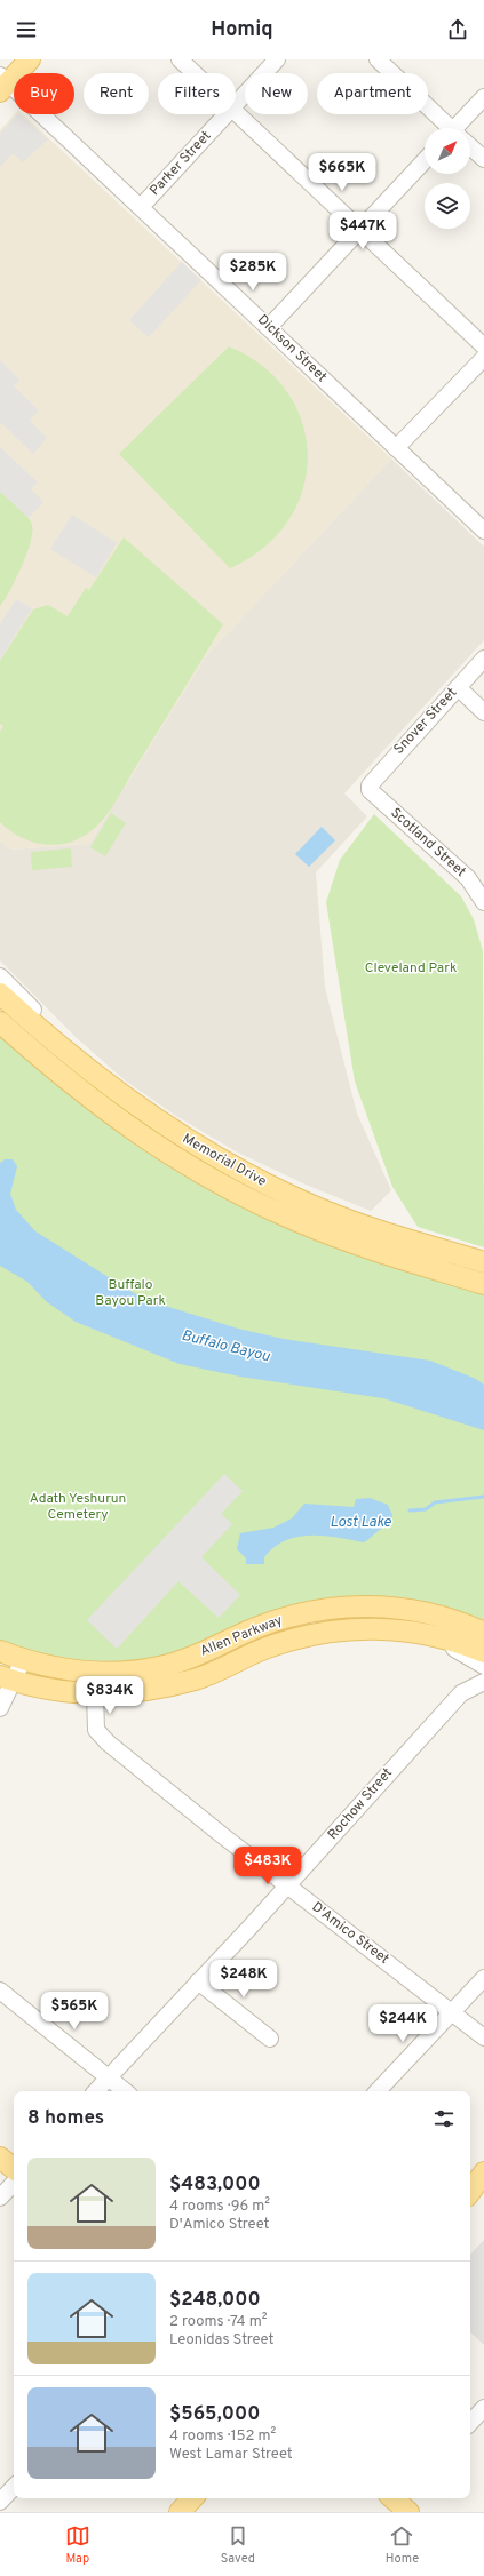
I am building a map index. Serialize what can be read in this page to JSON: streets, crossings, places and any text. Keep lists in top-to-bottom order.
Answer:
{
  "streets": {
    "main road": ["Memorial Drive", "Allen Parkway"],
    "street": [
      "Parker Street",
      "Dickson Street",
      "Snover Street",
      "Scotland Street",
      "Rochow Street",
      "D'Amico Street"
    ]
  },
  "crossings": [
    ["Parker Street", "Dickson Street"],
    ["Snover Street", "Scotland Street"],
    ["Allen Parkway", "D'Amico Street"],
    ["Rochow Street", "D'Amico Street"]
  ],
  "water": ["Buffalo Bayou", "Lost Lake"],
  "parks": ["Cleveland Park", "Buffalo Bayou Park", "Adath Yeshurun Cemetery"],
  "north": "top right",
  "page": {
    "header": "Homiq",
    "chip": [
      "Buy",
      "Rent",
      "Filters",
      "New",
      "Apartment"
    ],
    "price": [
      "$665K",
      "$447K",
      "$285K",
      "$834K",
      "$483K",
      "$248K",
      "$565K",
      "$244K"
    ],
    "heading": "8 homes",
    "list": [
      {
        "name": "$483,000",
        "note": "4 rooms · 96 m² · D'Amico Street"
      },
      {
        "name": "$248,000",
        "note": "2 rooms · 74 m² · Leonidas Street"
      },
      {
        "name": "$565,000",
        "note": "4 rooms · 152 m² · West Lamar Street"
      }
    ],
    "tabs": ["Map", "Saved", "Home"]
  }
}
